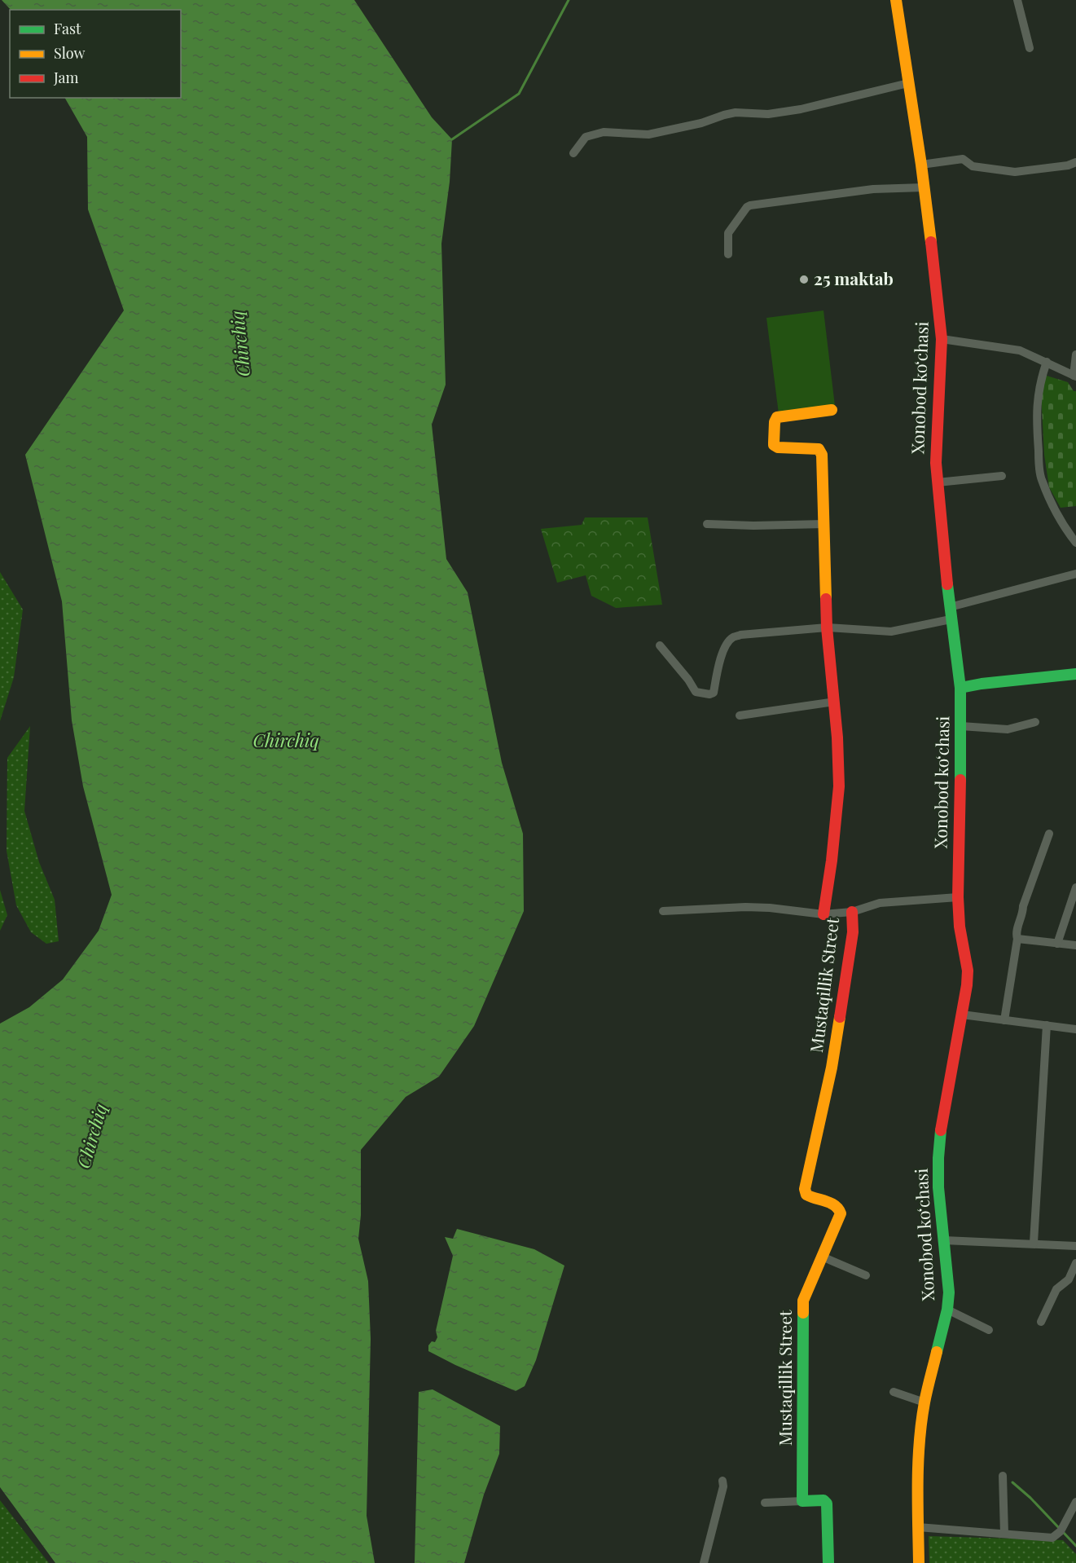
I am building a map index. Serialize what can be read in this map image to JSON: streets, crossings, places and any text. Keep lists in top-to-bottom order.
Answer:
{
  "streets": {
    "main road": ["Xonobod koʻchasi", "Mustaqillik Street"]
  },
  "water": ["Chirchiq"],
  "places": ["25 maktab"],
  "legend": ["Fast", "Slow", "Jam"]
}
